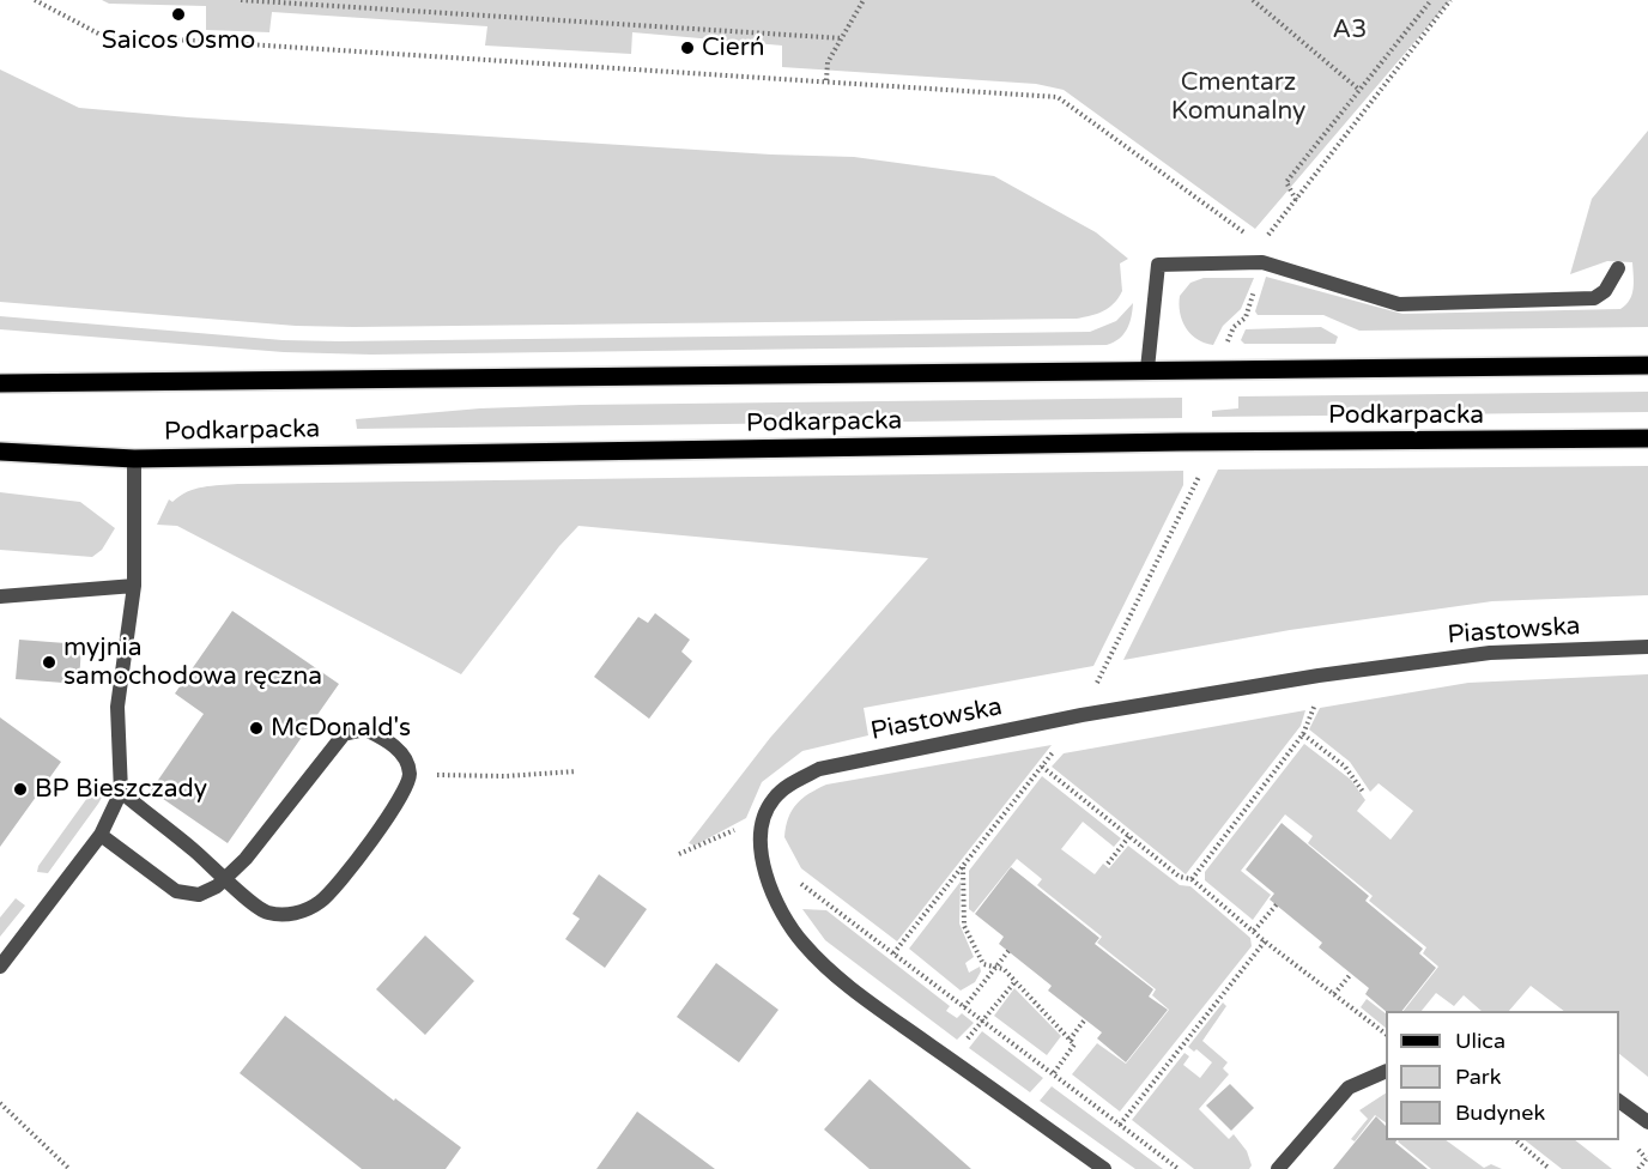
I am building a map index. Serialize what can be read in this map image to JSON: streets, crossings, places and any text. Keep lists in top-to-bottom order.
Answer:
{
  "streets": {
    "main road": ["Podkarpacka"],
    "street": ["Piastowska"]
  },
  "parks": ["A3", "Cmentarz Komunalny"],
  "places": [
    "Saicos Osmo",
    "Cierń",
    "myjnia samochodowa ręczna",
    "McDonald's",
    "BP Bieszczady"
  ],
  "legend": ["Ulica", "Park", "Budynek"]
}
